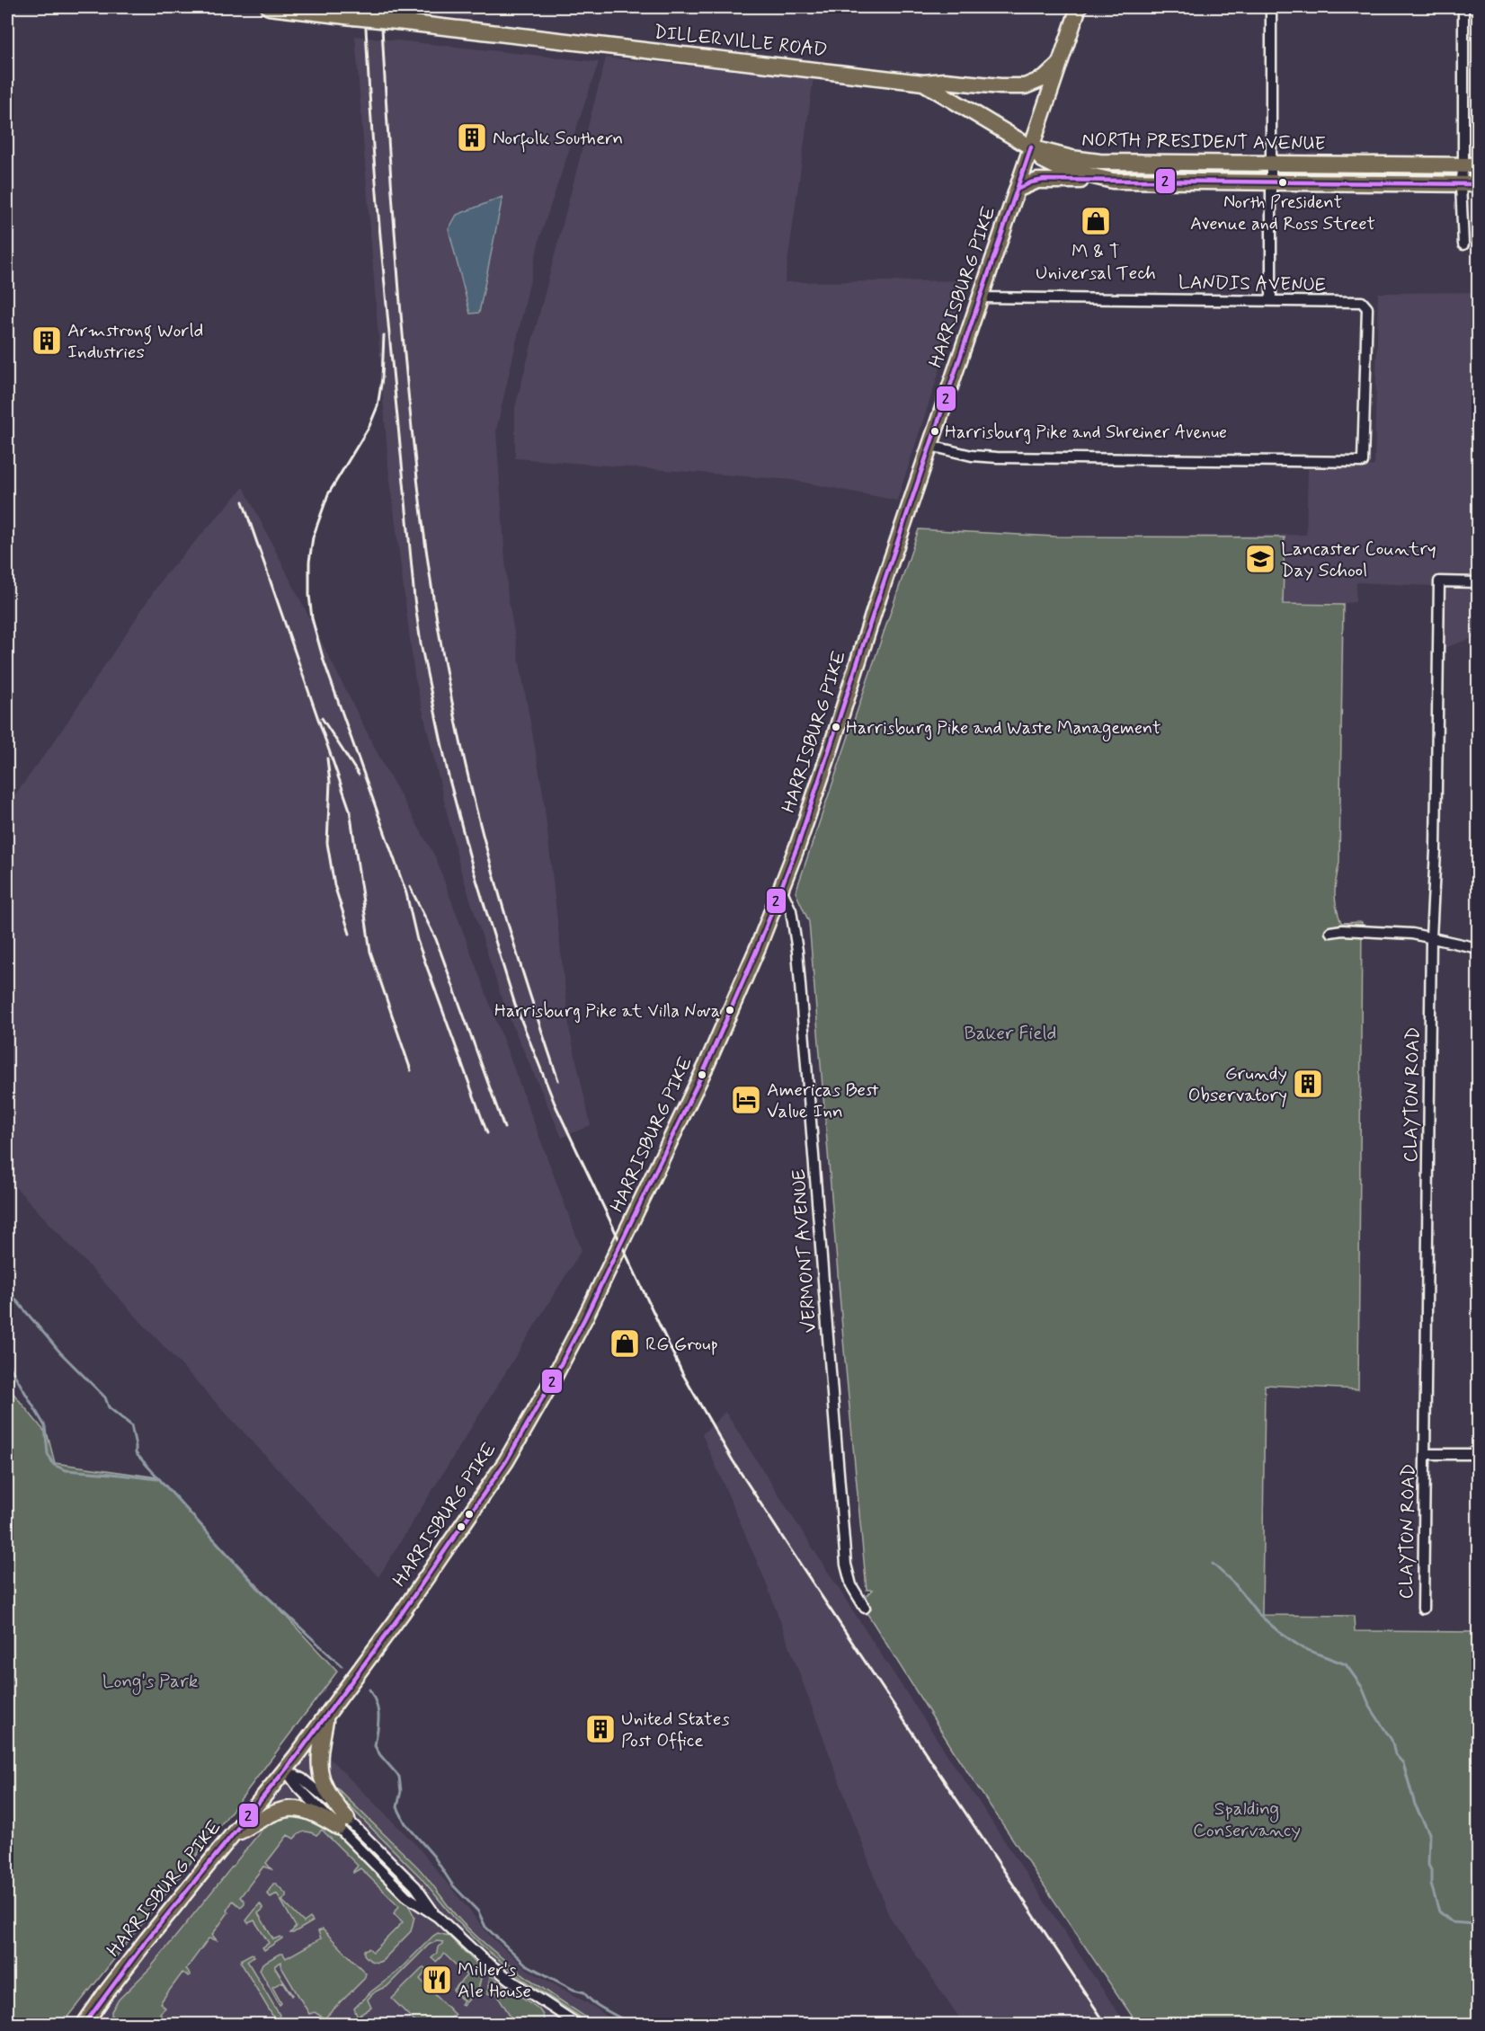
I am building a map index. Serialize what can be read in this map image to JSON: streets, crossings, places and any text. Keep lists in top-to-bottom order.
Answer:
{
  "streets": {
    "main road": ["DILLERVILLE ROAD", "NORTH PRESIDENT AVENUE", "HARRISBURG PIKE"],
    "street": ["LANDIS AVENUE", "CLAYTON ROAD", "VERMONT AVENUE"]
  },
  "crossings": [
    ["DILLERVILLE ROAD", "NORTH PRESIDENT AVENUE"],
    ["DILLERVILLE ROAD", "HARRISBURG PIKE"],
    ["NORTH PRESIDENT AVENUE", "HARRISBURG PIKE"],
    ["LANDIS AVENUE", "HARRISBURG PIKE"],
    ["HARRISBURG PIKE", "VERMONT AVENUE"]
  ],
  "parks": ["Baker Field", "Long's Park", "Spalding Conservancy"],
  "places": {
    "building": [
      "Norfolk Southern",
      "Armstrong World Industries",
      "Grundy Observatory",
      "United States Post Office"
    ],
    "other": [
      "North President Avenue and Ross Street",
      "Harrisburg Pike and Shreiner Avenue",
      "Harrisburg Pike and Waste Management",
      "Harrisburg Pike at Villa Nova"
    ],
    "shop": ["M & T Universal Tech", "RG Group"],
    "school or university": ["Lancaster Country Day School"],
    "hotel": ["Americas Best Value Inn"],
    "restaurant": ["Miller's Ale House"]
  },
  "lines": ["transit line 2"]
}
